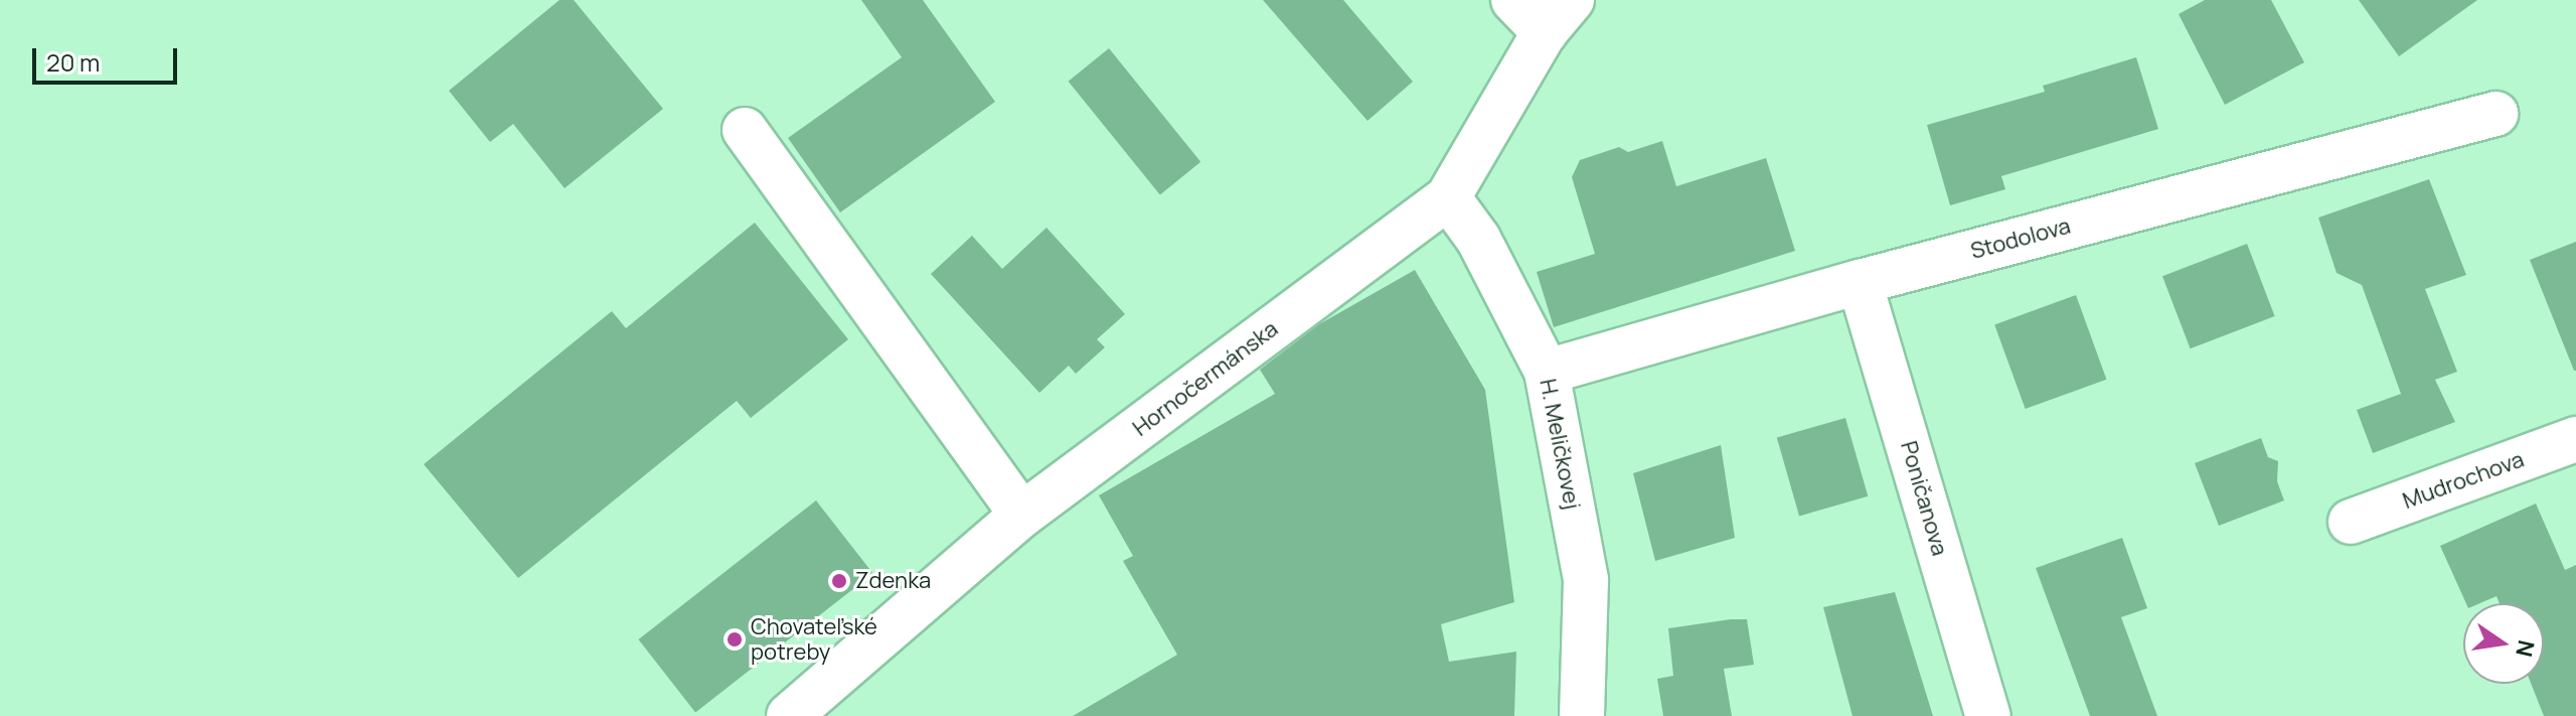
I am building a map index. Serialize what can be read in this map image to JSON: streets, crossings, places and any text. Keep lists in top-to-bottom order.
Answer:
{
  "streets": {
    "street": [
      "Stodolova",
      "Hornočermánska",
      "H. Meličkovej",
      "Mudrochova",
      "Poničanova"
    ]
  },
  "crossings": [
    ["Stodolova", "H. Meličkovej"],
    ["Stodolova", "Poničanova"],
    ["Hornočermánska", "H. Meličkovej"]
  ],
  "places": ["Zdenka", "Chovateľské potreby"],
  "scale_bar": "20 m",
  "north": "right"
}
